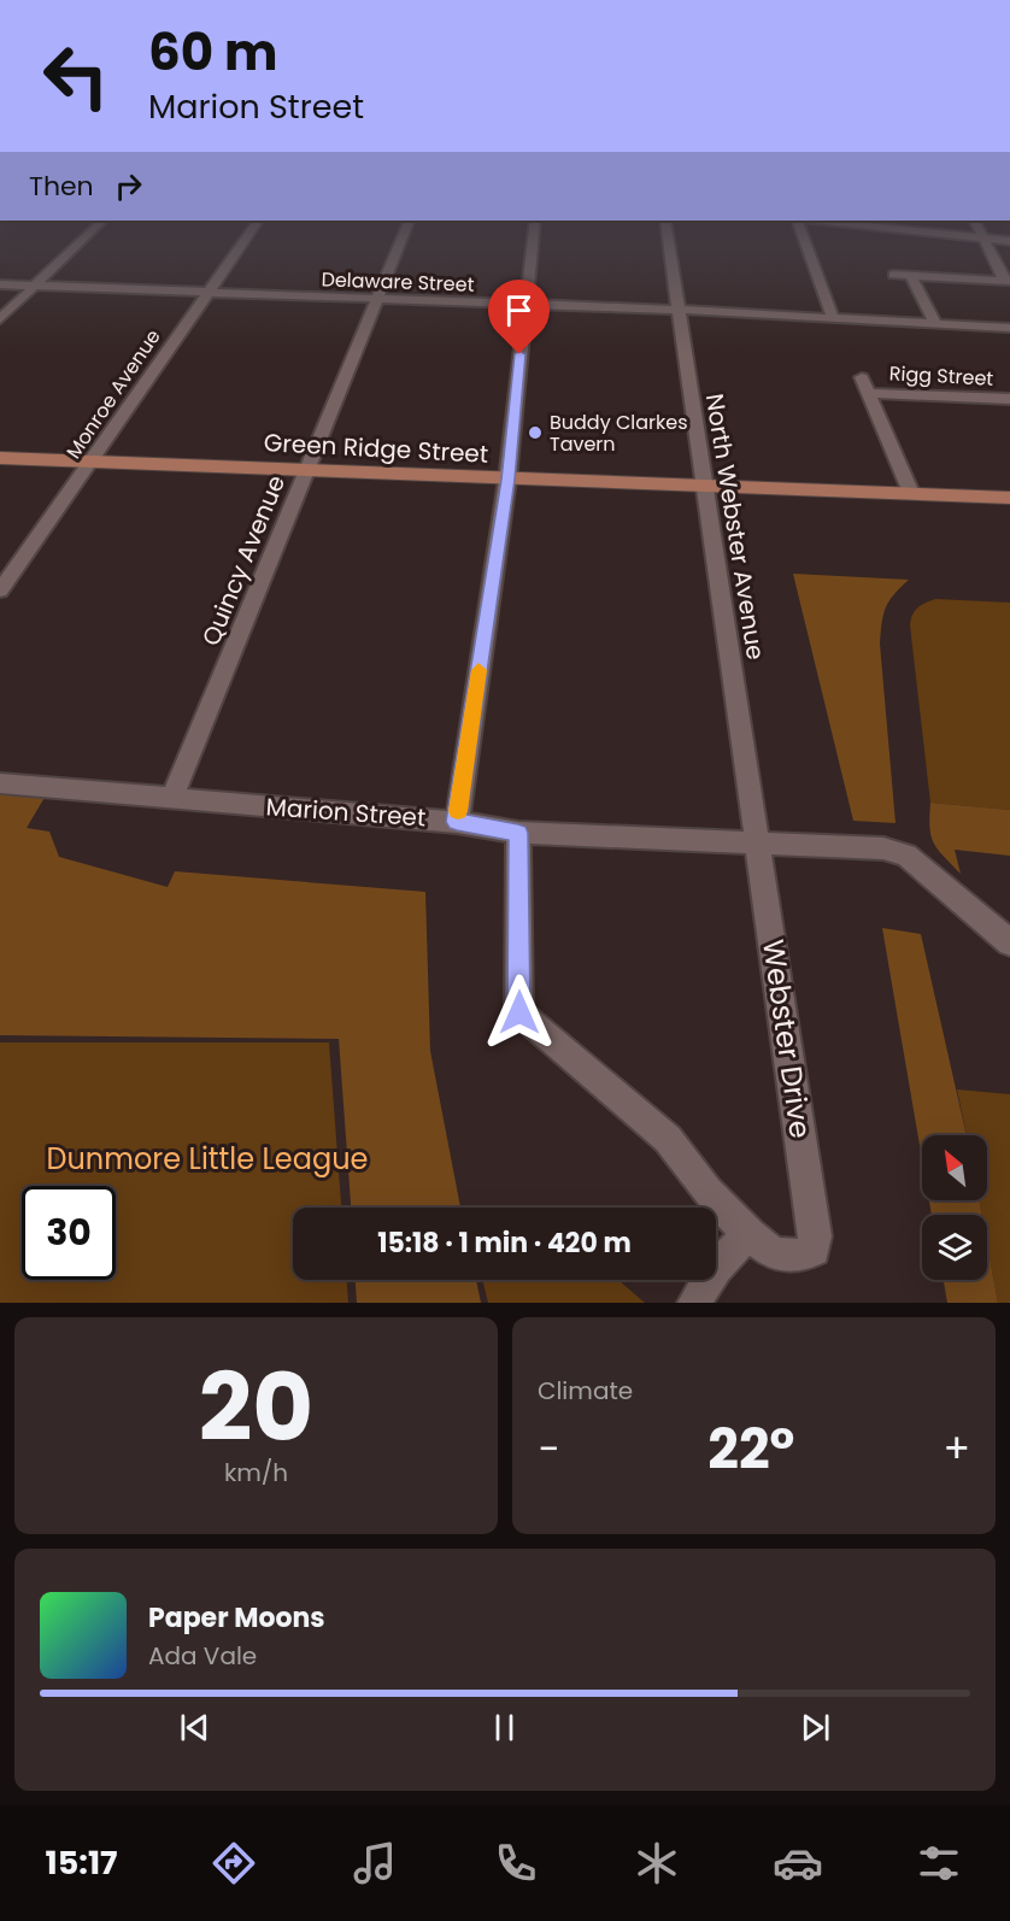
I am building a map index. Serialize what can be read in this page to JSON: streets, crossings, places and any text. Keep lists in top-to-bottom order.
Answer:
{
  "streets": {
    "main road": ["Green Ridge Street"],
    "street": [
      "Delaware Street",
      "Rigg Street",
      "Monroe Avenue",
      "North Webster Avenue",
      "Quincy Avenue",
      "Marion Street",
      "Webster Drive"
    ]
  },
  "crossings": [
    ["Delaware Street", "Monroe Avenue"],
    ["Delaware Street", "North Webster Avenue"],
    ["Delaware Street", "Quincy Avenue"],
    ["Monroe Avenue", "Green Ridge Street"],
    ["Green Ridge Street", "North Webster Avenue"],
    ["Green Ridge Street", "Quincy Avenue"],
    ["North Webster Avenue", "Marion Street"],
    ["North Webster Avenue", "Webster Drive"],
    ["Quincy Avenue", "Marion Street"],
    ["Marion Street", "Webster Drive"]
  ],
  "parks": ["Dunmore Little League"],
  "places": ["Buddy Clarkes Tavern"],
  "north": "top left",
  "page": {
    "turn": ["60 m", "Marion Street"],
    "then": "Then",
    "limit": "30",
    "trip": "15:18 · 1 min · 420 m",
    "tile": [
      ["20", "km/h"],
      "Climate"
    ],
    "heat": ["−", "22°", "+"],
    "song": ["Paper Moons", "Ada Vale"],
    "tabs": "15:17"
  }
}
